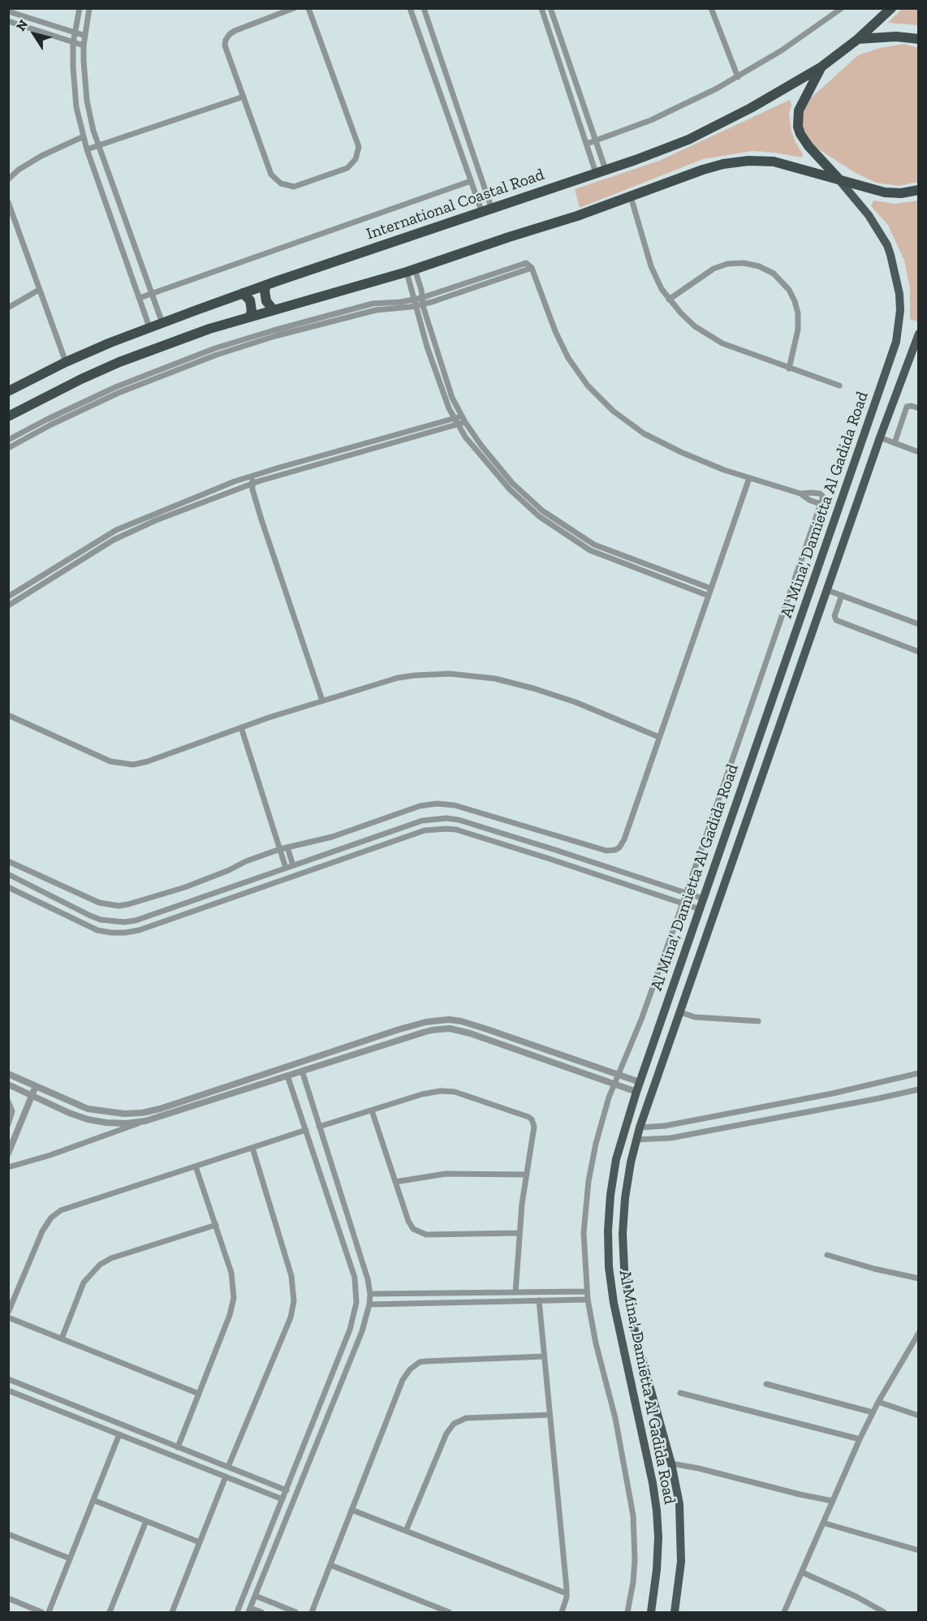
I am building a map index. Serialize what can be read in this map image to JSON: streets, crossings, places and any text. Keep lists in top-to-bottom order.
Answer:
{
  "streets": {
    "highway": ["International Coastal Road"],
    "main road": ["Al Mina', Damietta Al Gadida Road"]
  },
  "north": "top left"
}
